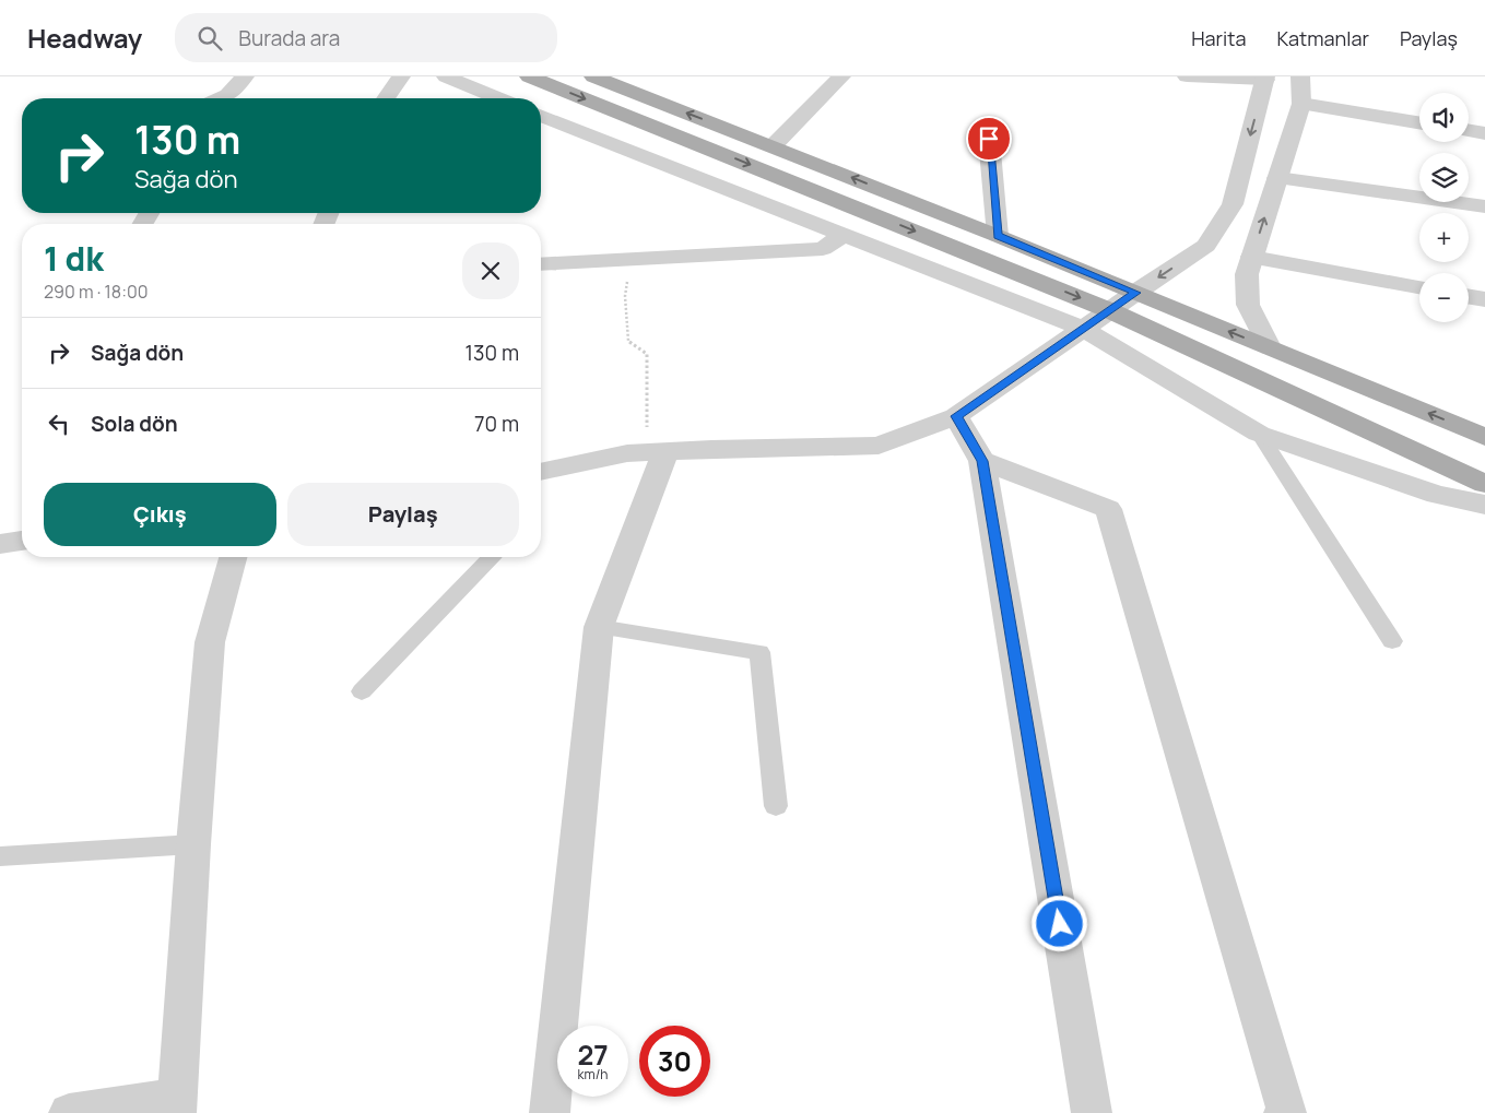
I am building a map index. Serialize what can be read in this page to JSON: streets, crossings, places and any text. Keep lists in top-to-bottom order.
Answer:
{
  "page": {
    "header": "Headway",
    "search": "Burada ara",
    "nav": ["Harita", "Katmanlar", "Paylaş"],
    "map_buttons": ["+", "−"],
    "turn": ["130 m", "Sağa dön"],
    "heading": ["1 dk", "290 m · 18:00"],
    "list": [
      {
        "name": "Sağa dön",
        "value": "130 m"
      },
      {
        "name": "Sola dön",
        "value": "70 m"
      }
    ],
    "buttons": ["Çıkış", "Paylaş"],
    "speed": "27 km/h",
    "limit": "30"
  }
}
